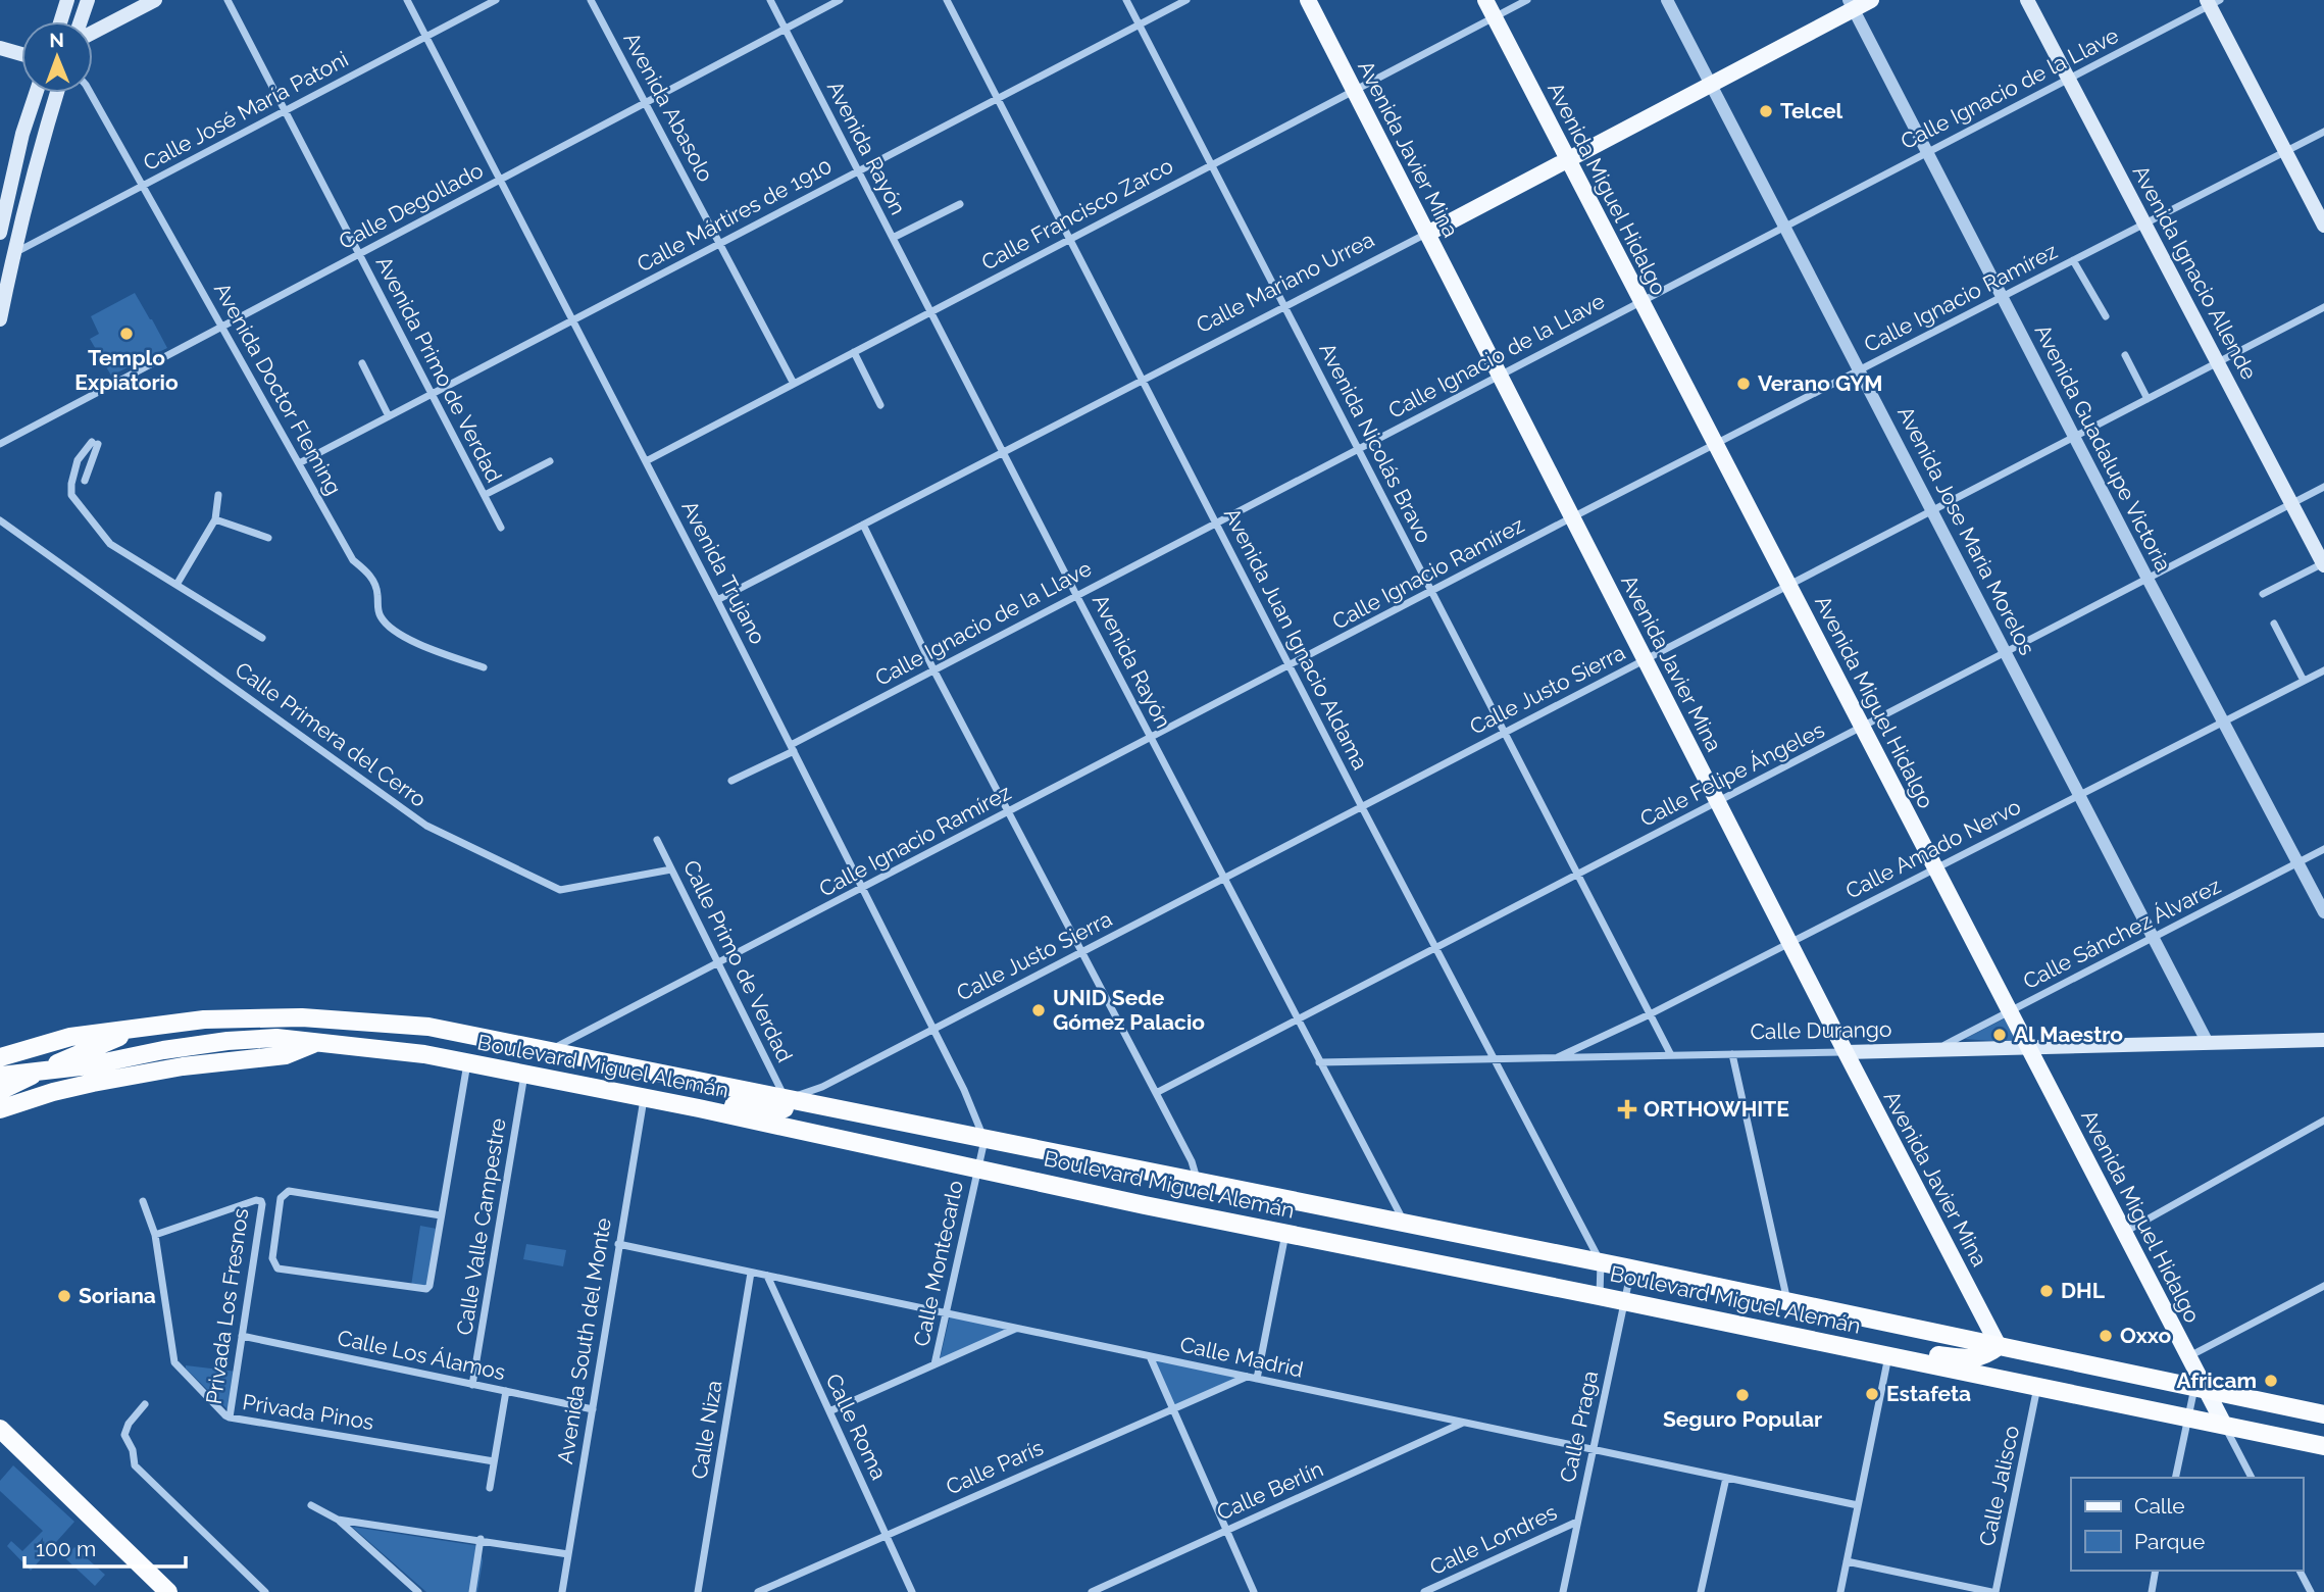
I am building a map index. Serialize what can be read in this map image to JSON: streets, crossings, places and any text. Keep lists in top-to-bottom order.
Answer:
{
  "streets": {
    "highway": ["Boulevard Miguel Alemán"],
    "main road": [
      "Avenida Javier Mina",
      "Avenida Miguel Hidalgo",
      "Avenida Ignacio Allende",
      "Calle Mariano Urrea",
      "Calle Durango"
    ],
    "street": [
      "Calle Ignacio de la Llave",
      "Avenida Abasolo",
      "Calle José María Patoni",
      "Avenida Rayón",
      "Calle Degollado",
      "Calle Francisco Zarco",
      "Calle Mártires de 1910",
      "Calle Ignacio Ramírez",
      "Avenida Primo de Verdad",
      "Avenida Doctor Fleming",
      "Avenida Nicolás Bravo",
      "Avenida Guadalupe Victoria",
      "Avenida Jose Maria Morelos",
      "Avenida Trujano",
      "Avenida Juan Ignacio Aldama",
      "Calle Justo Sierra",
      "Calle Primera del Cerro",
      "Calle Felipe Ángeles",
      "Calle Amado Nervo",
      "Calle Sánchez Álvarez",
      "Calle Primo de Verdad",
      "Calle Valle Campestre",
      "Calle Montecarlo",
      "Privada Los Fresnos",
      "Avenida South del Monte",
      "Calle Los Álamos",
      "Calle Madrid",
      "Privada Pinos",
      "Calle Roma",
      "Calle Praga",
      "Calle Niza",
      "Calle París",
      "Calle Jalisco",
      "Calle Berlín",
      "Calle Londres"
    ]
  },
  "crossings": [
    ["Calle Ignacio de la Llave", "Avenida Rayón"],
    ["Calle Ignacio de la Llave", "Avenida Javier Mina"],
    ["Calle Ignacio de la Llave", "Avenida Miguel Hidalgo"],
    ["Calle Ignacio de la Llave", "Avenida Ignacio Allende"],
    ["Calle Ignacio de la Llave", "Avenida Nicolás Bravo"],
    ["Calle Ignacio de la Llave", "Avenida Guadalupe Victoria"],
    ["Calle Ignacio de la Llave", "Avenida Jose Maria Morelos"],
    ["Calle Ignacio de la Llave", "Avenida Trujano"],
    ["Calle Ignacio de la Llave", "Avenida Juan Ignacio Aldama"],
    ["Avenida Abasolo", "Calle Degollado"],
    ["Avenida Abasolo", "Calle Francisco Zarco"],
    ["Avenida Abasolo", "Calle Mártires de 1910"],
    ["Calle José María Patoni", "Avenida Primo de Verdad"],
    ["Calle José María Patoni", "Avenida Doctor Fleming"],
    ["Calle José María Patoni", "Avenida Trujano"],
    ["Avenida Rayón", "Calle Degollado"],
    ["Avenida Rayón", "Calle Francisco Zarco"],
    ["Avenida Rayón", "Calle Mártires de 1910"],
    ["Avenida Rayón", "Calle Mariano Urrea"],
    ["Avenida Rayón", "Calle Ignacio Ramírez"],
    ["Avenida Rayón", "Calle Justo Sierra"],
    ["Avenida Rayón", "Calle Felipe Ángeles"],
    ["Avenida Rayón", "Calle Durango"],
    ["Avenida Rayón", "Boulevard Miguel Alemán"],
    ["Avenida Javier Mina", "Calle Francisco Zarco"],
    ["Avenida Javier Mina", "Calle Mariano Urrea"],
    ["Avenida Javier Mina", "Calle Ignacio Ramírez"],
    ["Avenida Javier Mina", "Calle Justo Sierra"],
    ["Avenida Javier Mina", "Calle Felipe Ángeles"],
    ["Avenida Javier Mina", "Calle Amado Nervo"],
    ["Avenida Javier Mina", "Calle Durango"],
    ["Avenida Javier Mina", "Boulevard Miguel Alemán"],
    ["Avenida Miguel Hidalgo", "Calle Francisco Zarco"],
    ["Avenida Miguel Hidalgo", "Calle Mariano Urrea"],
    ["Avenida Miguel Hidalgo", "Calle Ignacio Ramírez"],
    ["Avenida Miguel Hidalgo", "Calle Justo Sierra"],
    ["Avenida Miguel Hidalgo", "Calle Felipe Ángeles"],
    ["Avenida Miguel Hidalgo", "Calle Amado Nervo"],
    ["Avenida Miguel Hidalgo", "Calle Sánchez Álvarez"],
    ["Avenida Miguel Hidalgo", "Calle Durango"],
    ["Avenida Miguel Hidalgo", "Boulevard Miguel Alemán"],
    ["Calle Degollado", "Avenida Primo de Verdad"],
    ["Calle Degollado", "Avenida Doctor Fleming"],
    ["Calle Degollado", "Avenida Trujano"],
    ["Calle Francisco Zarco", "Avenida Nicolás Bravo"],
    ["Calle Francisco Zarco", "Avenida Trujano"],
    ["Calle Francisco Zarco", "Avenida Juan Ignacio Aldama"],
    ["Calle Mártires de 1910", "Avenida Primo de Verdad"],
    ["Calle Mártires de 1910", "Avenida Doctor Fleming"],
    ["Calle Mártires de 1910", "Avenida Nicolás Bravo"],
    ["Calle Mártires de 1910", "Avenida Trujano"],
    ["Calle Mártires de 1910", "Avenida Juan Ignacio Aldama"],
    ["Avenida Ignacio Allende", "Calle Ignacio Ramírez"],
    ["Avenida Ignacio Allende", "Calle Justo Sierra"],
    ["Avenida Ignacio Allende", "Calle Felipe Ángeles"],
    ["Calle Mariano Urrea", "Avenida Nicolás Bravo"],
    ["Calle Mariano Urrea", "Avenida Guadalupe Victoria"],
    ["Calle Mariano Urrea", "Avenida Jose Maria Morelos"],
    ["Calle Mariano Urrea", "Avenida Trujano"],
    ["Calle Mariano Urrea", "Avenida Juan Ignacio Aldama"],
    ["Calle Ignacio Ramírez", "Avenida Nicolás Bravo"],
    ["Calle Ignacio Ramírez", "Avenida Guadalupe Victoria"],
    ["Calle Ignacio Ramírez", "Avenida Jose Maria Morelos"],
    ["Calle Ignacio Ramírez", "Avenida Trujano"],
    ["Calle Ignacio Ramírez", "Avenida Juan Ignacio Aldama"],
    ["Calle Ignacio Ramírez", "Calle Primo de Verdad"],
    ["Calle Ignacio Ramírez", "Boulevard Miguel Alemán"],
    ["Avenida Nicolás Bravo", "Calle Justo Sierra"],
    ["Avenida Nicolás Bravo", "Calle Felipe Ángeles"],
    ["Avenida Nicolás Bravo", "Calle Amado Nervo"],
    ["Avenida Nicolás Bravo", "Calle Durango"],
    ["Avenida Guadalupe Victoria", "Calle Justo Sierra"],
    ["Avenida Guadalupe Victoria", "Calle Felipe Ángeles"],
    ["Avenida Guadalupe Victoria", "Calle Amado Nervo"],
    ["Avenida Guadalupe Victoria", "Calle Sánchez Álvarez"],
    ["Avenida Jose Maria Morelos", "Calle Justo Sierra"],
    ["Avenida Jose Maria Morelos", "Calle Felipe Ángeles"],
    ["Avenida Jose Maria Morelos", "Calle Amado Nervo"],
    ["Avenida Jose Maria Morelos", "Calle Sánchez Álvarez"],
    ["Avenida Jose Maria Morelos", "Calle Durango"],
    ["Avenida Trujano", "Calle Justo Sierra"],
    ["Avenida Trujano", "Boulevard Miguel Alemán"],
    ["Avenida Juan Ignacio Aldama", "Calle Justo Sierra"],
    ["Avenida Juan Ignacio Aldama", "Calle Felipe Ángeles"],
    ["Avenida Juan Ignacio Aldama", "Calle Durango"],
    ["Avenida Juan Ignacio Aldama", "Boulevard Miguel Alemán"],
    ["Calle Justo Sierra", "Calle Primo de Verdad"],
    ["Calle Justo Sierra", "Boulevard Miguel Alemán"],
    ["Calle Primera del Cerro", "Calle Primo de Verdad"],
    ["Calle Amado Nervo", "Calle Durango"],
    ["Calle Sánchez Álvarez", "Calle Durango"],
    ["Calle Primo de Verdad", "Boulevard Miguel Alemán"],
    ["Boulevard Miguel Alemán", "Calle Valle Campestre"],
    ["Boulevard Miguel Alemán", "Calle Montecarlo"],
    ["Boulevard Miguel Alemán", "Avenida South del Monte"],
    ["Boulevard Miguel Alemán", "Calle Praga"],
    ["Boulevard Miguel Alemán", "Calle Jalisco"],
    ["Calle Valle Campestre", "Calle Los Álamos"],
    ["Calle Montecarlo", "Calle Madrid"],
    ["Privada Los Fresnos", "Calle Los Álamos"],
    ["Privada Los Fresnos", "Privada Pinos"],
    ["Avenida South del Monte", "Calle Los Álamos"],
    ["Avenida South del Monte", "Calle Madrid"],
    ["Calle Madrid", "Calle Roma"],
    ["Calle Madrid", "Calle Praga"],
    ["Calle Madrid", "Calle Niza"],
    ["Calle Madrid", "Calle París"],
    ["Calle Madrid", "Calle Berlín"],
    ["Calle Roma", "Calle París"],
    ["Calle Praga", "Calle Londres"]
  ],
  "places": {
    "other": [
      "Telcel",
      "Templo Expiatorio",
      "Verano GYM",
      "UNID Sede Gómez Palacio",
      "Al Maestro",
      "DHL",
      "Soriana",
      "Oxxo",
      "Africam",
      "Estafeta",
      "Seguro Popular"
    ],
    "health": ["ORTHOWHITE"]
  },
  "legend": ["Calle", "Parque"],
  "scale_bar": "100 m",
  "north": "top"
}
